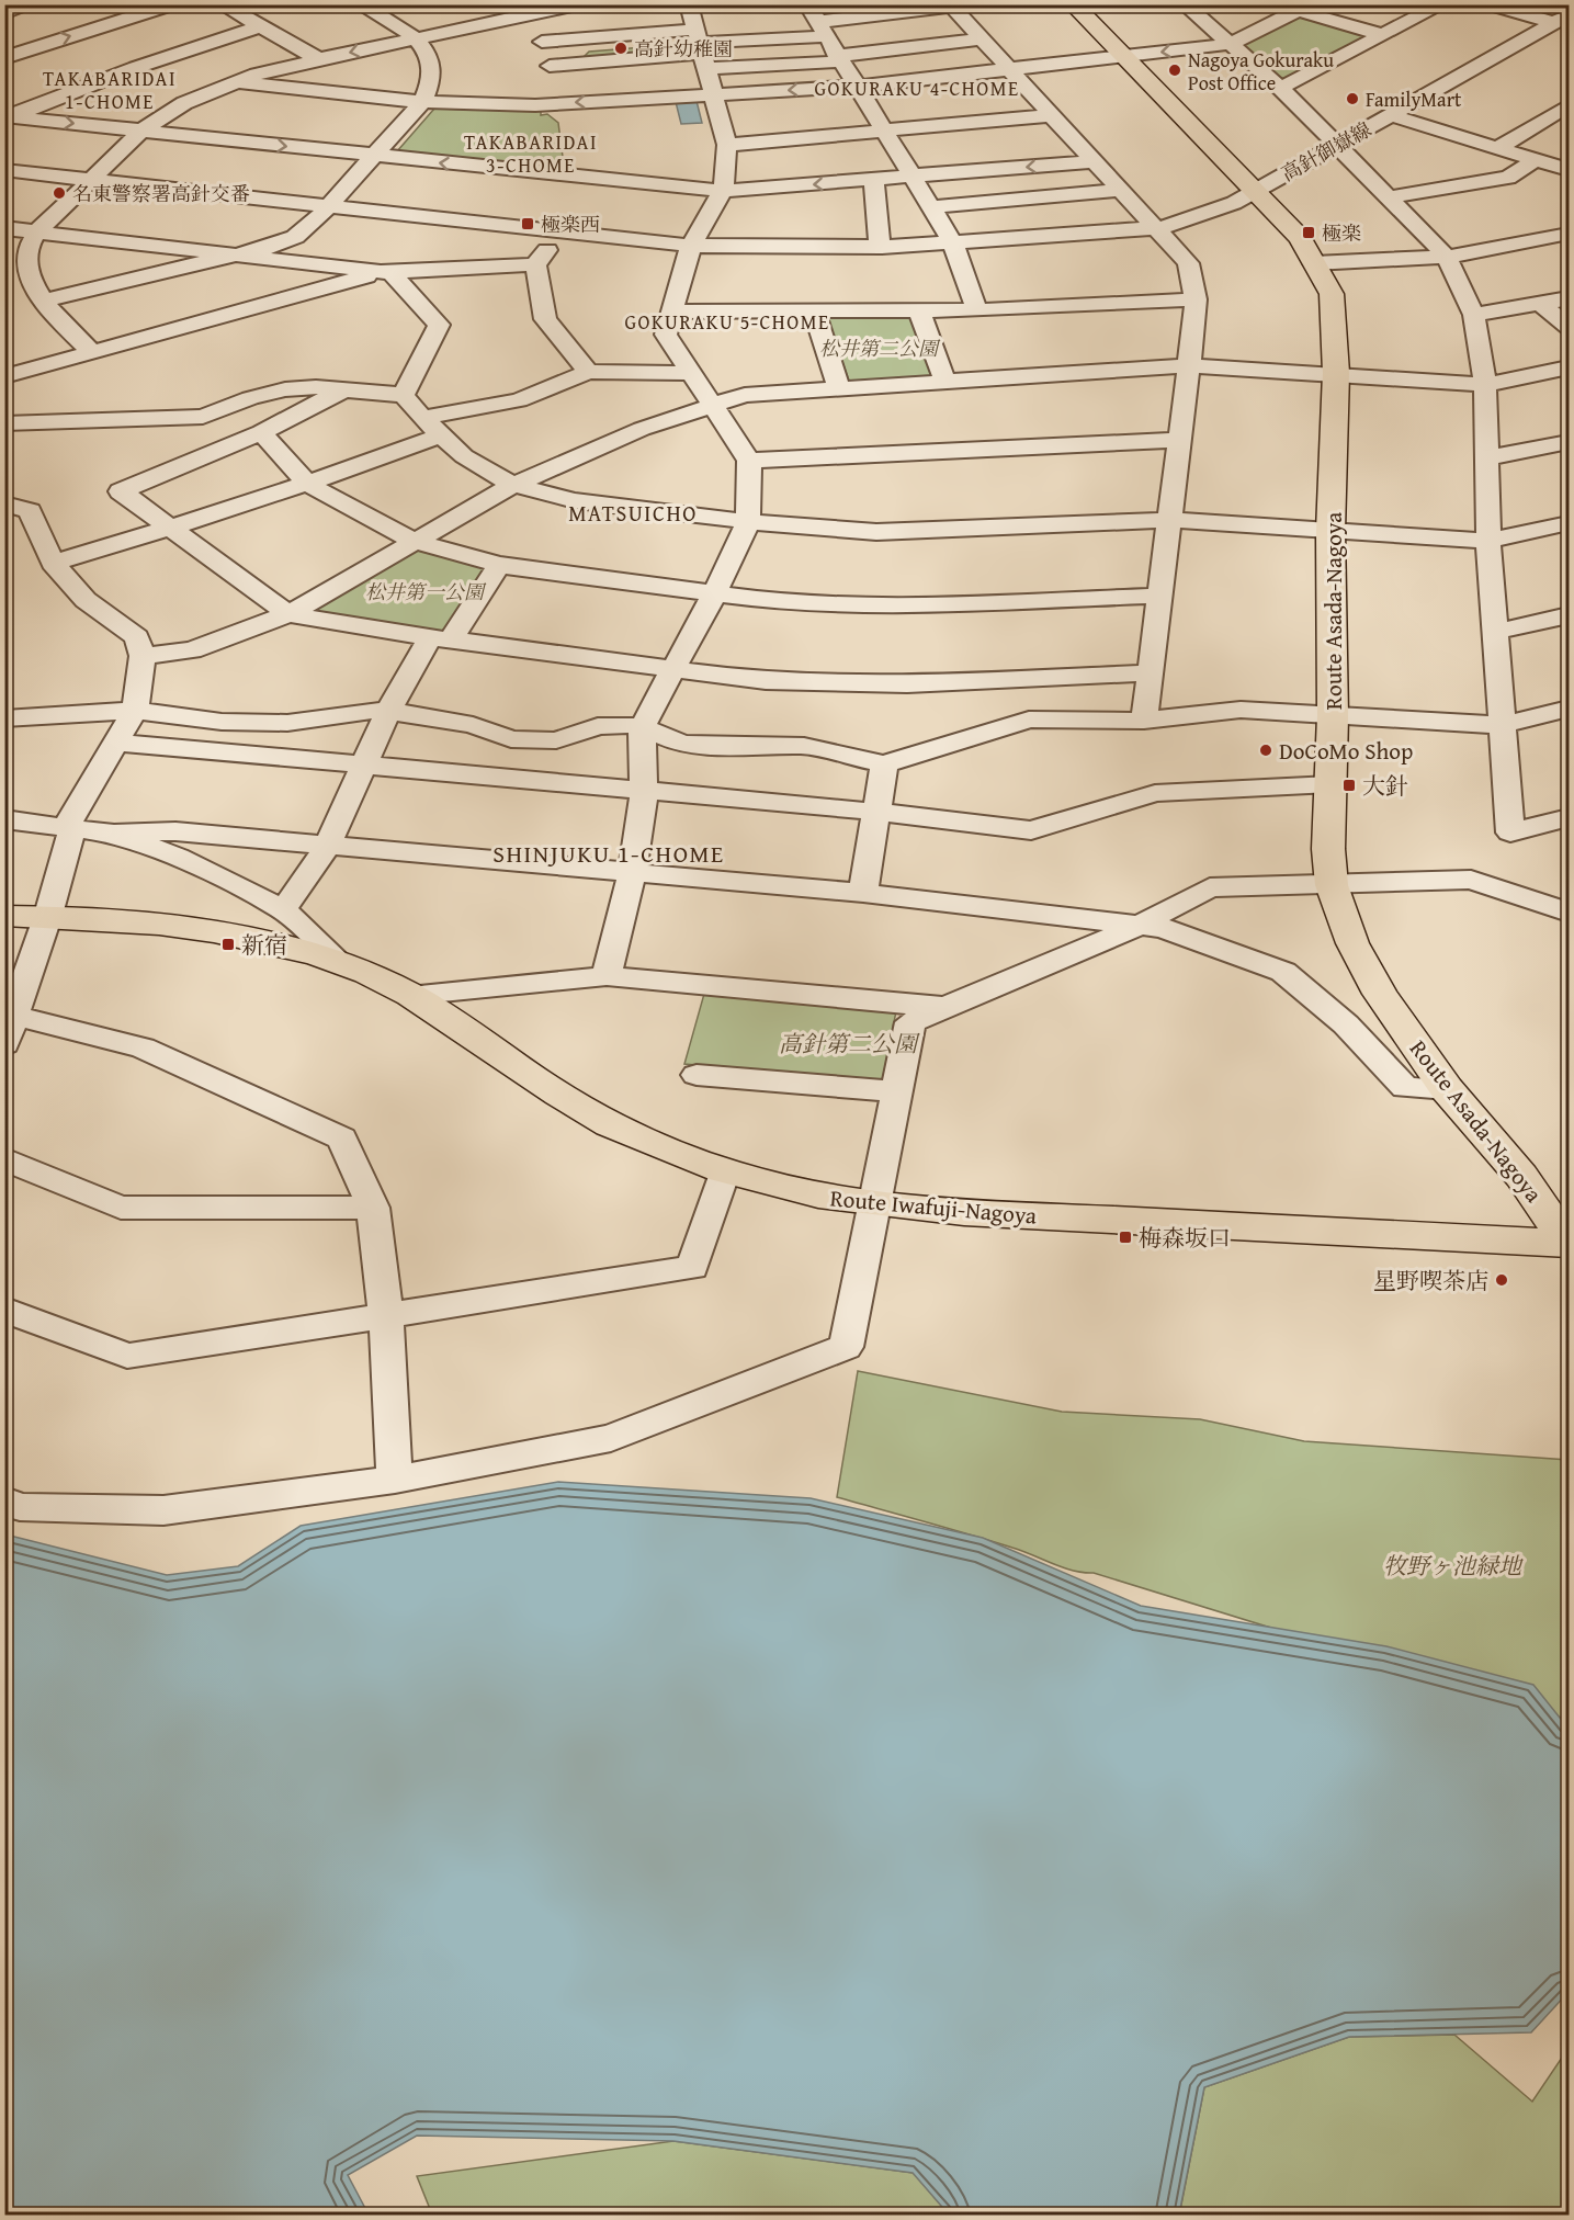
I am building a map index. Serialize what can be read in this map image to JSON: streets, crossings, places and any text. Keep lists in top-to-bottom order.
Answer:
{
  "streets": {
    "main road": ["Route Asada-Nagoya", "Route Iwafuji-Nagoya"],
    "street": ["高針御嶽線"]
  },
  "crossings": [
    ["高針御嶽線", "Route Asada-Nagoya"],
    ["Route Asada-Nagoya", "Route Iwafuji-Nagoya"]
  ],
  "districts": [
    "TAKABARIDAI 1-CHOME",
    "GOKURAKU 4-CHOME",
    "TAKABARIDAI 3-CHOME",
    "GOKURAKU 5-CHOME",
    "MATSUICHO",
    "SHINJUKU 1-CHOME"
  ],
  "parks": [
    "松井第二公園",
    "松井第一公園",
    "高針第二公園",
    "牧野ヶ池緑地"
  ],
  "places": {
    "other": [
      "高針幼稚園",
      "Nagoya Gokuraku Post Office",
      "FamilyMart",
      "名東警察署高針交番",
      "DoCoMo Shop",
      "星野喫茶店"
    ],
    "transit": [
      "極楽西",
      "極楽",
      "大針",
      "新宿",
      "梅森坂口"
    ]
  }
}
